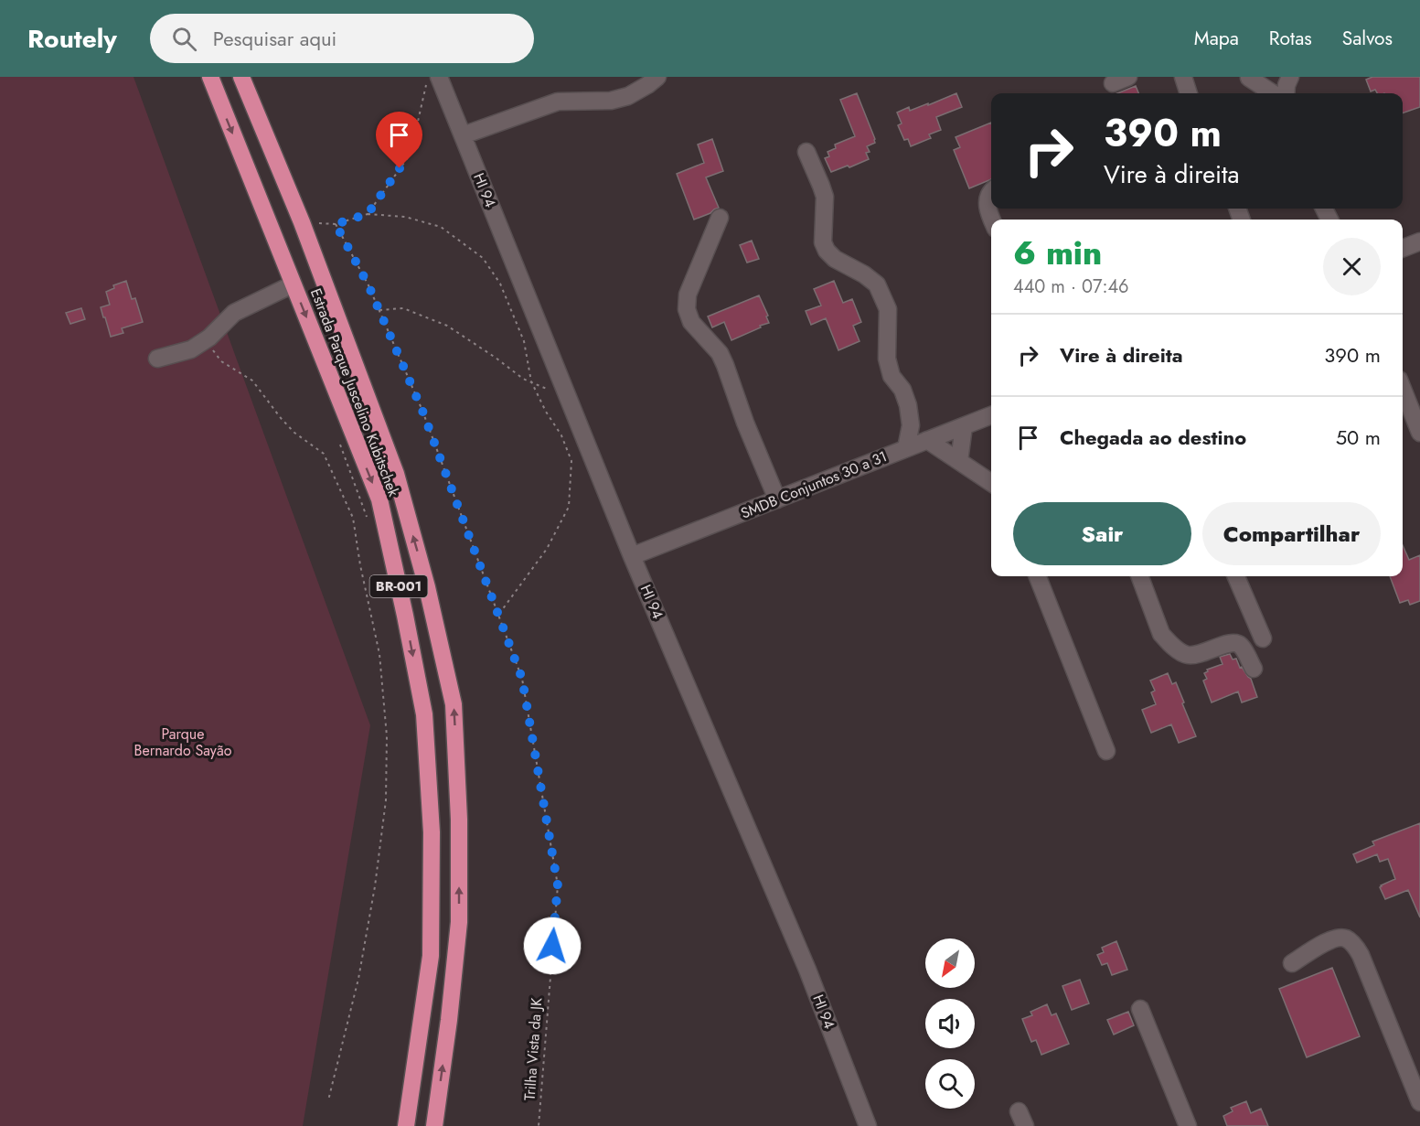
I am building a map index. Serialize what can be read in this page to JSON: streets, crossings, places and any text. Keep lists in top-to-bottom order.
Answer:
{
  "streets": {
    "highway": ["Estrada Parque Juscelino Kubitschek", "BR-001"],
    "street": ["HI 94", "SMDB Conjuntos 30 a 31"],
    "path": ["Trilha Vista da JK"]
  },
  "crossings": [
    ["HI 94", "SMDB Conjuntos 30 a 31"]
  ],
  "parks": ["Parque Bernardo Sayão"],
  "north": "bottom left",
  "page": {
    "header": "Routely",
    "search": "Pesquisar aqui",
    "nav": ["Mapa", "Rotas", "Salvos"],
    "turn": ["390 m", "Vire à direita"],
    "heading": ["6 min", "440 m · 07:46"],
    "list": [
      {
        "name": "Vire à direita",
        "value": "390 m"
      },
      {
        "name": "Chegada ao destino",
        "value": "50 m"
      }
    ],
    "buttons": ["Sair", "Compartilhar"]
  }
}
